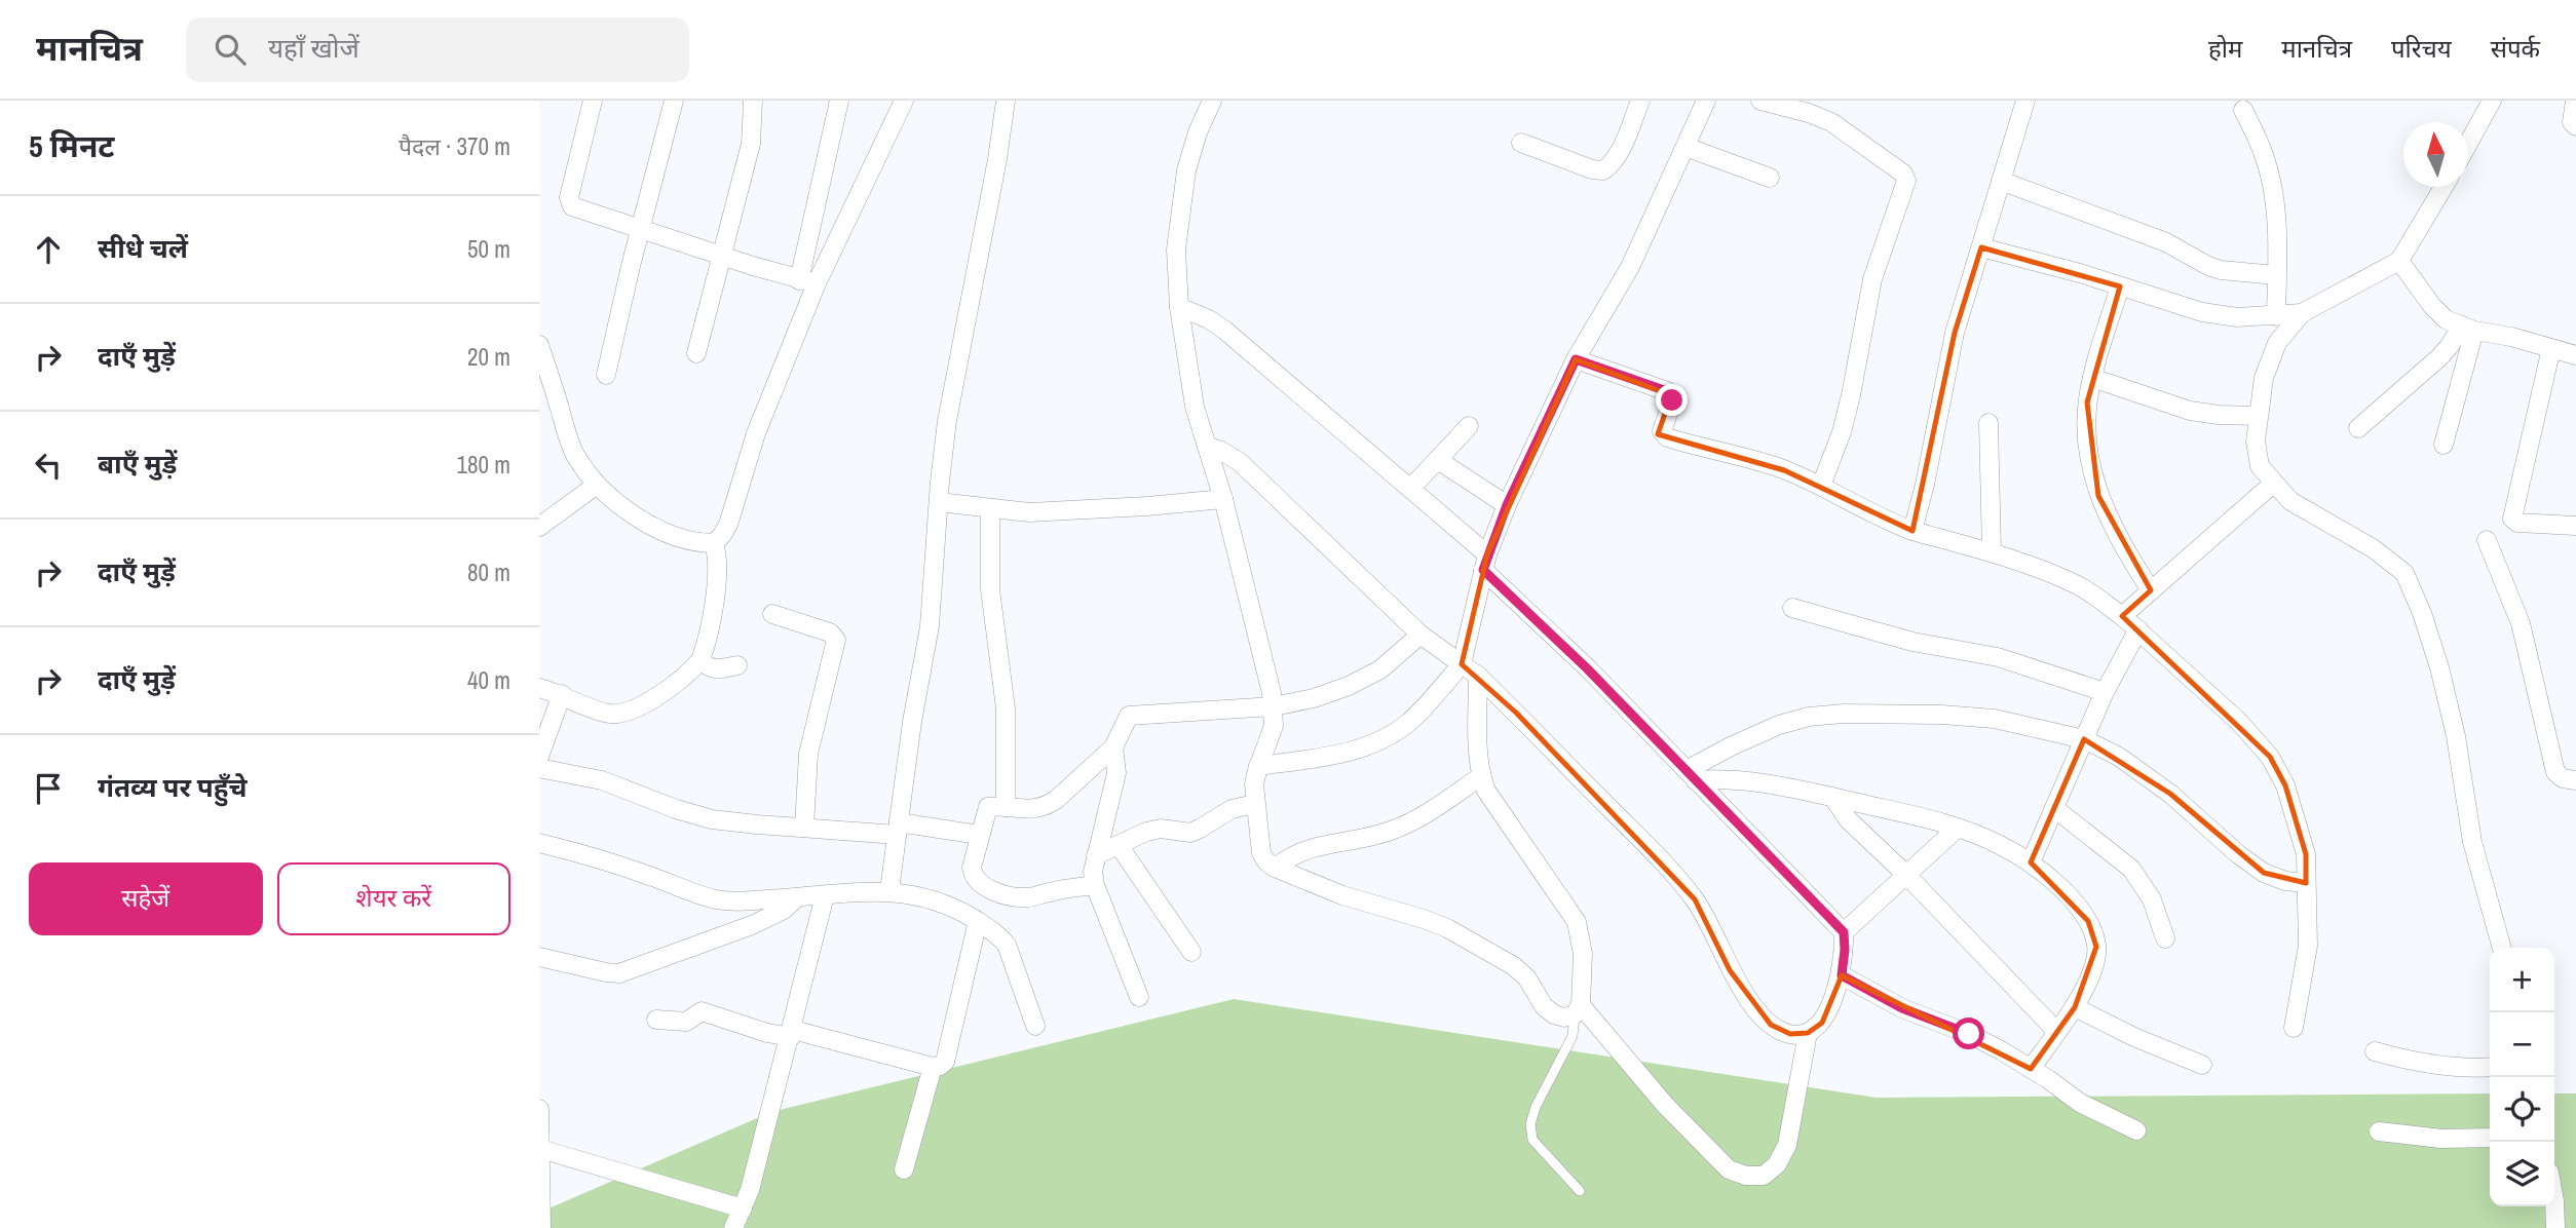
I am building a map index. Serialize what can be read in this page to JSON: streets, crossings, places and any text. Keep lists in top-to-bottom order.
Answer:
{
  "north": "top",
  "page": {
    "header": "मानचित्र",
    "search": "यहाँ खोजें",
    "nav": [
      "होम",
      "मानचित्र",
      "परिचय",
      "संपर्क"
    ],
    "heading": ["5 मिनट", "पैदल · 370 m"],
    "list": [
      ["सीधे चलें", "50 m"],
      ["दाएँ मुड़ें", "20 m"],
      ["बाएँ मुड़ें", "180 m"],
      ["दाएँ मुड़ें", "80 m"],
      ["दाएँ मुड़ें", "40 m"],
      "गंतव्य पर पहुँचे"
    ],
    "buttons": ["सहेजें", "शेयर करें"],
    "map_buttons": ["+", "−"]
  }
}
